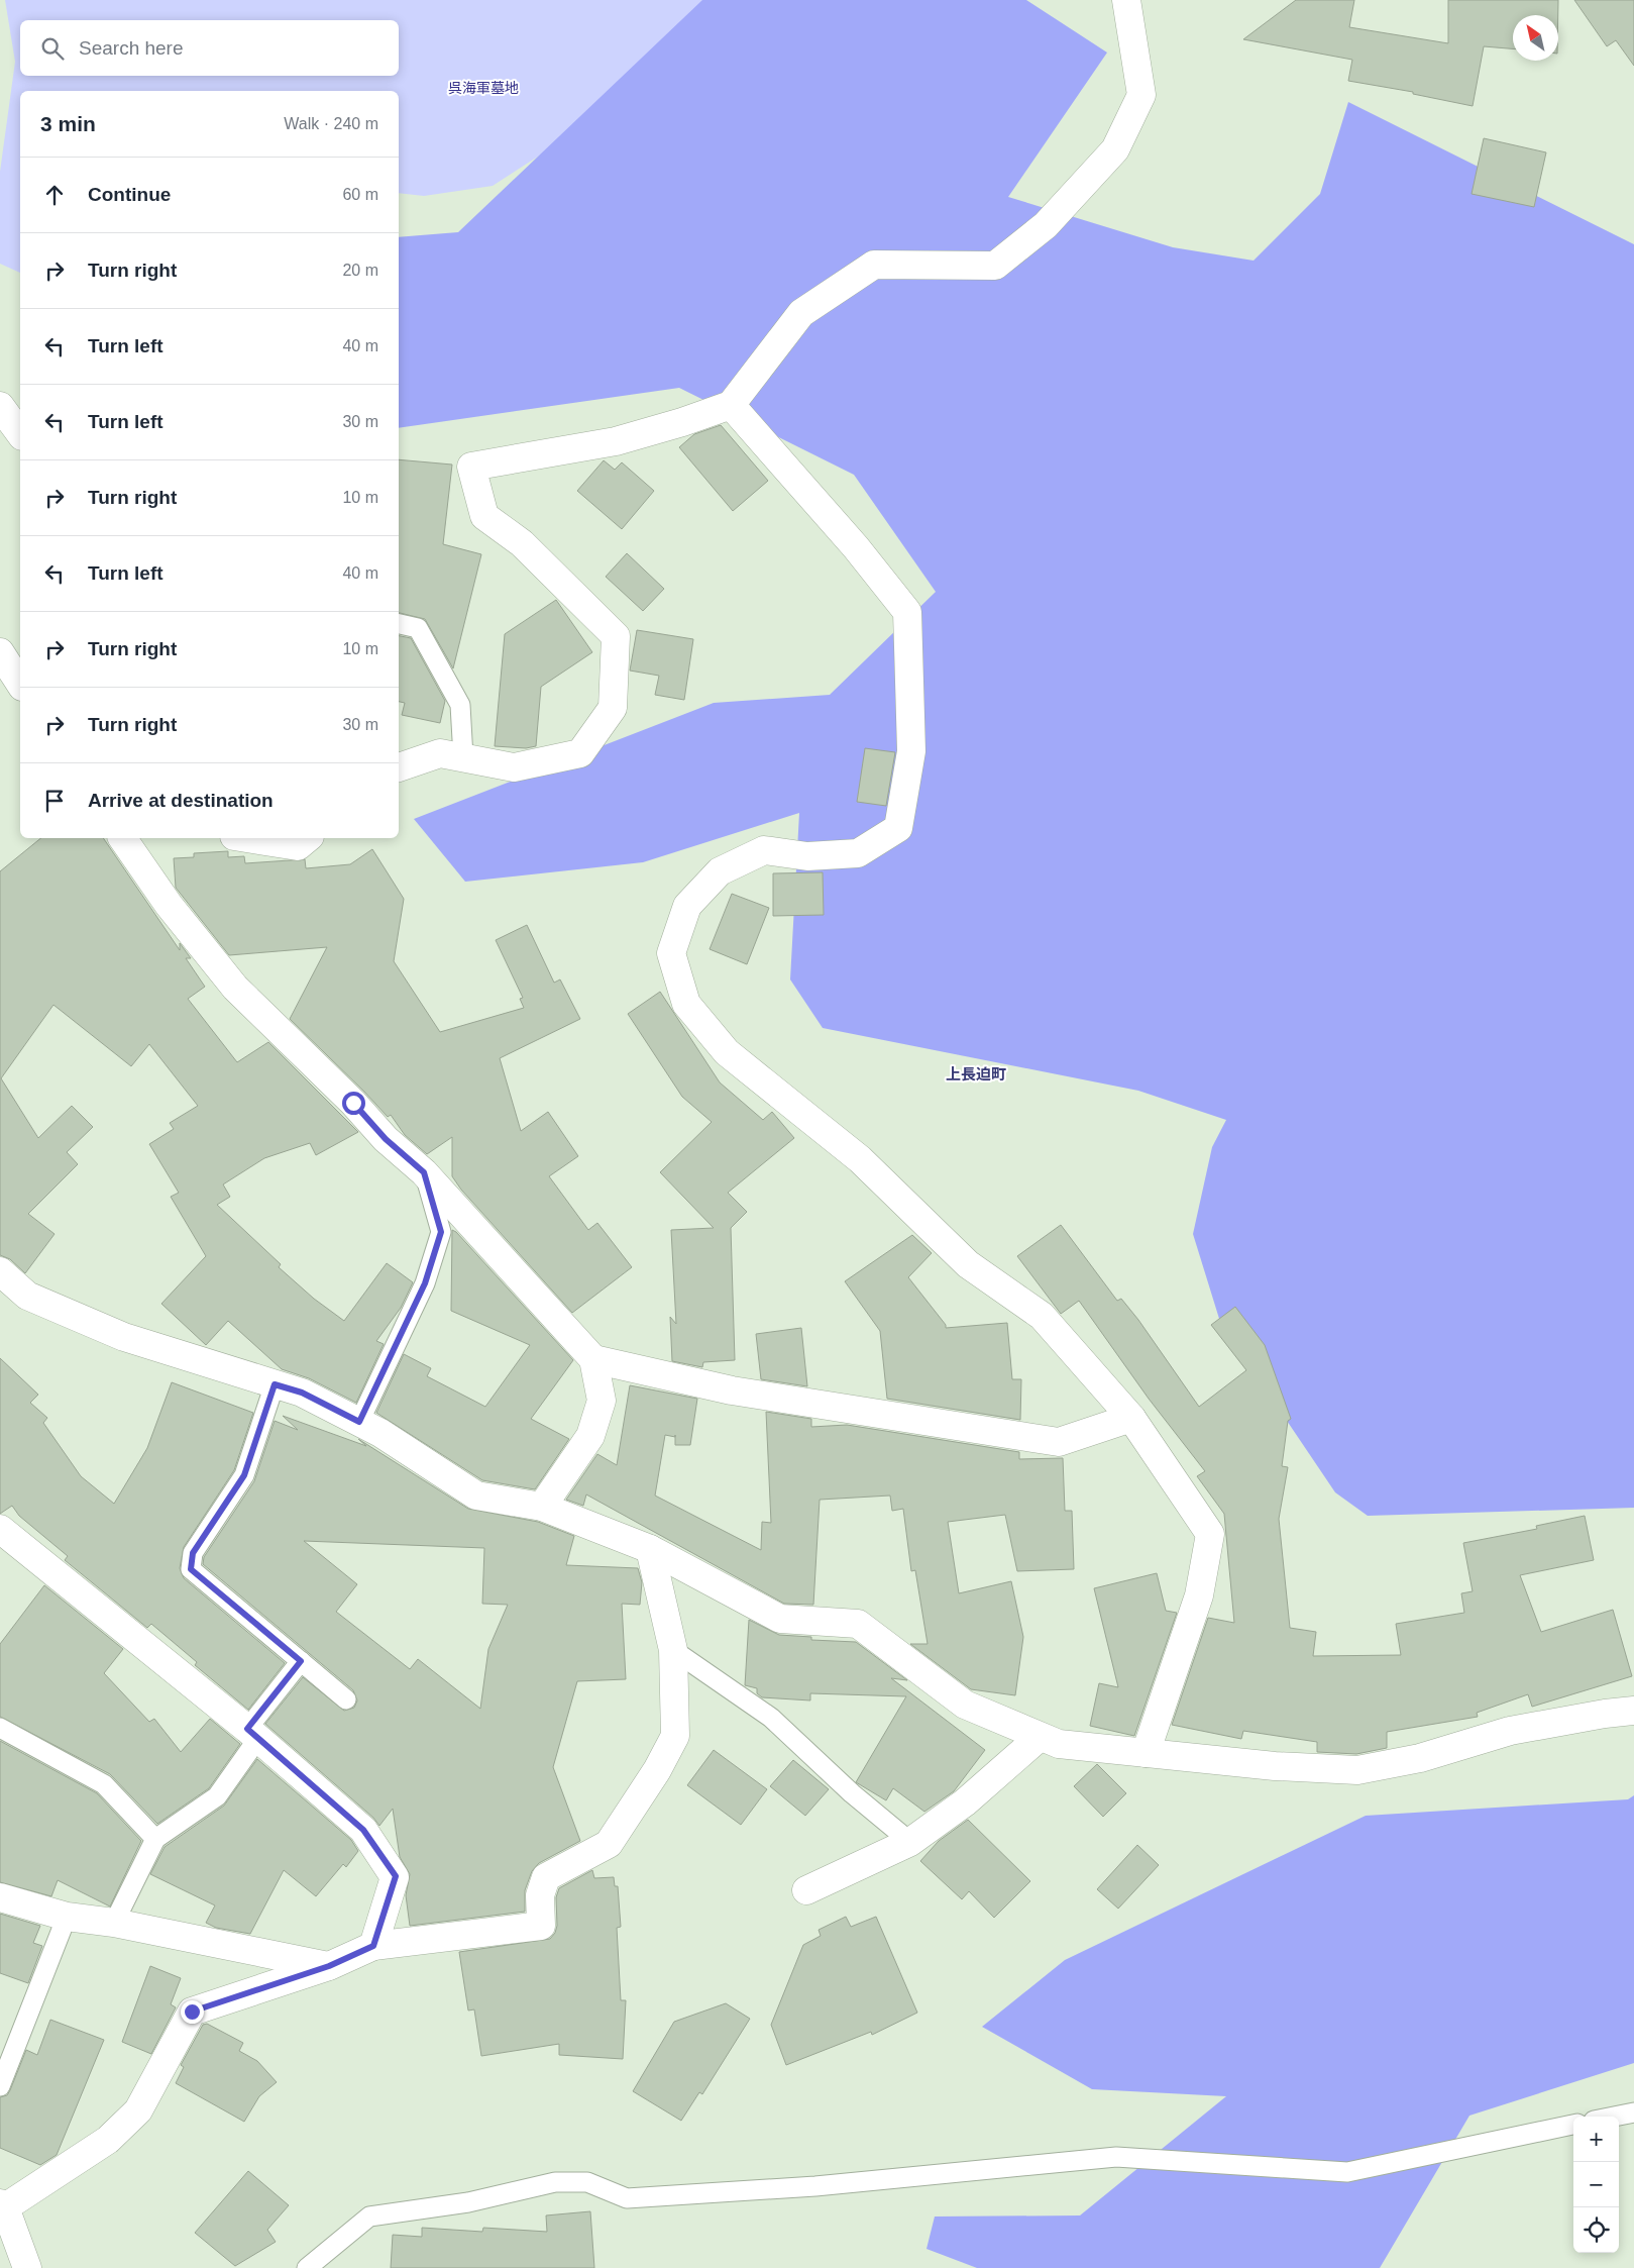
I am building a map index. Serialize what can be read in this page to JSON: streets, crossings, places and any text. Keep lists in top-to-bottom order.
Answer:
{
  "districts": ["上長迫町"],
  "parks": ["呉海軍墓地"],
  "north": "top left",
  "page": {
    "search": "Search here",
    "heading": ["3 min", "Walk · 240 m"],
    "list": [
      ["Continue", "60 m"],
      ["Turn right", "20 m"],
      ["Turn left", "40 m"],
      ["Turn left", "30 m"],
      ["Turn right", "10 m"],
      ["Turn left", "40 m"],
      ["Turn right", "10 m"],
      ["Turn right", "30 m"],
      "Arrive at destination"
    ],
    "map_buttons": ["+", "−"]
  }
}
